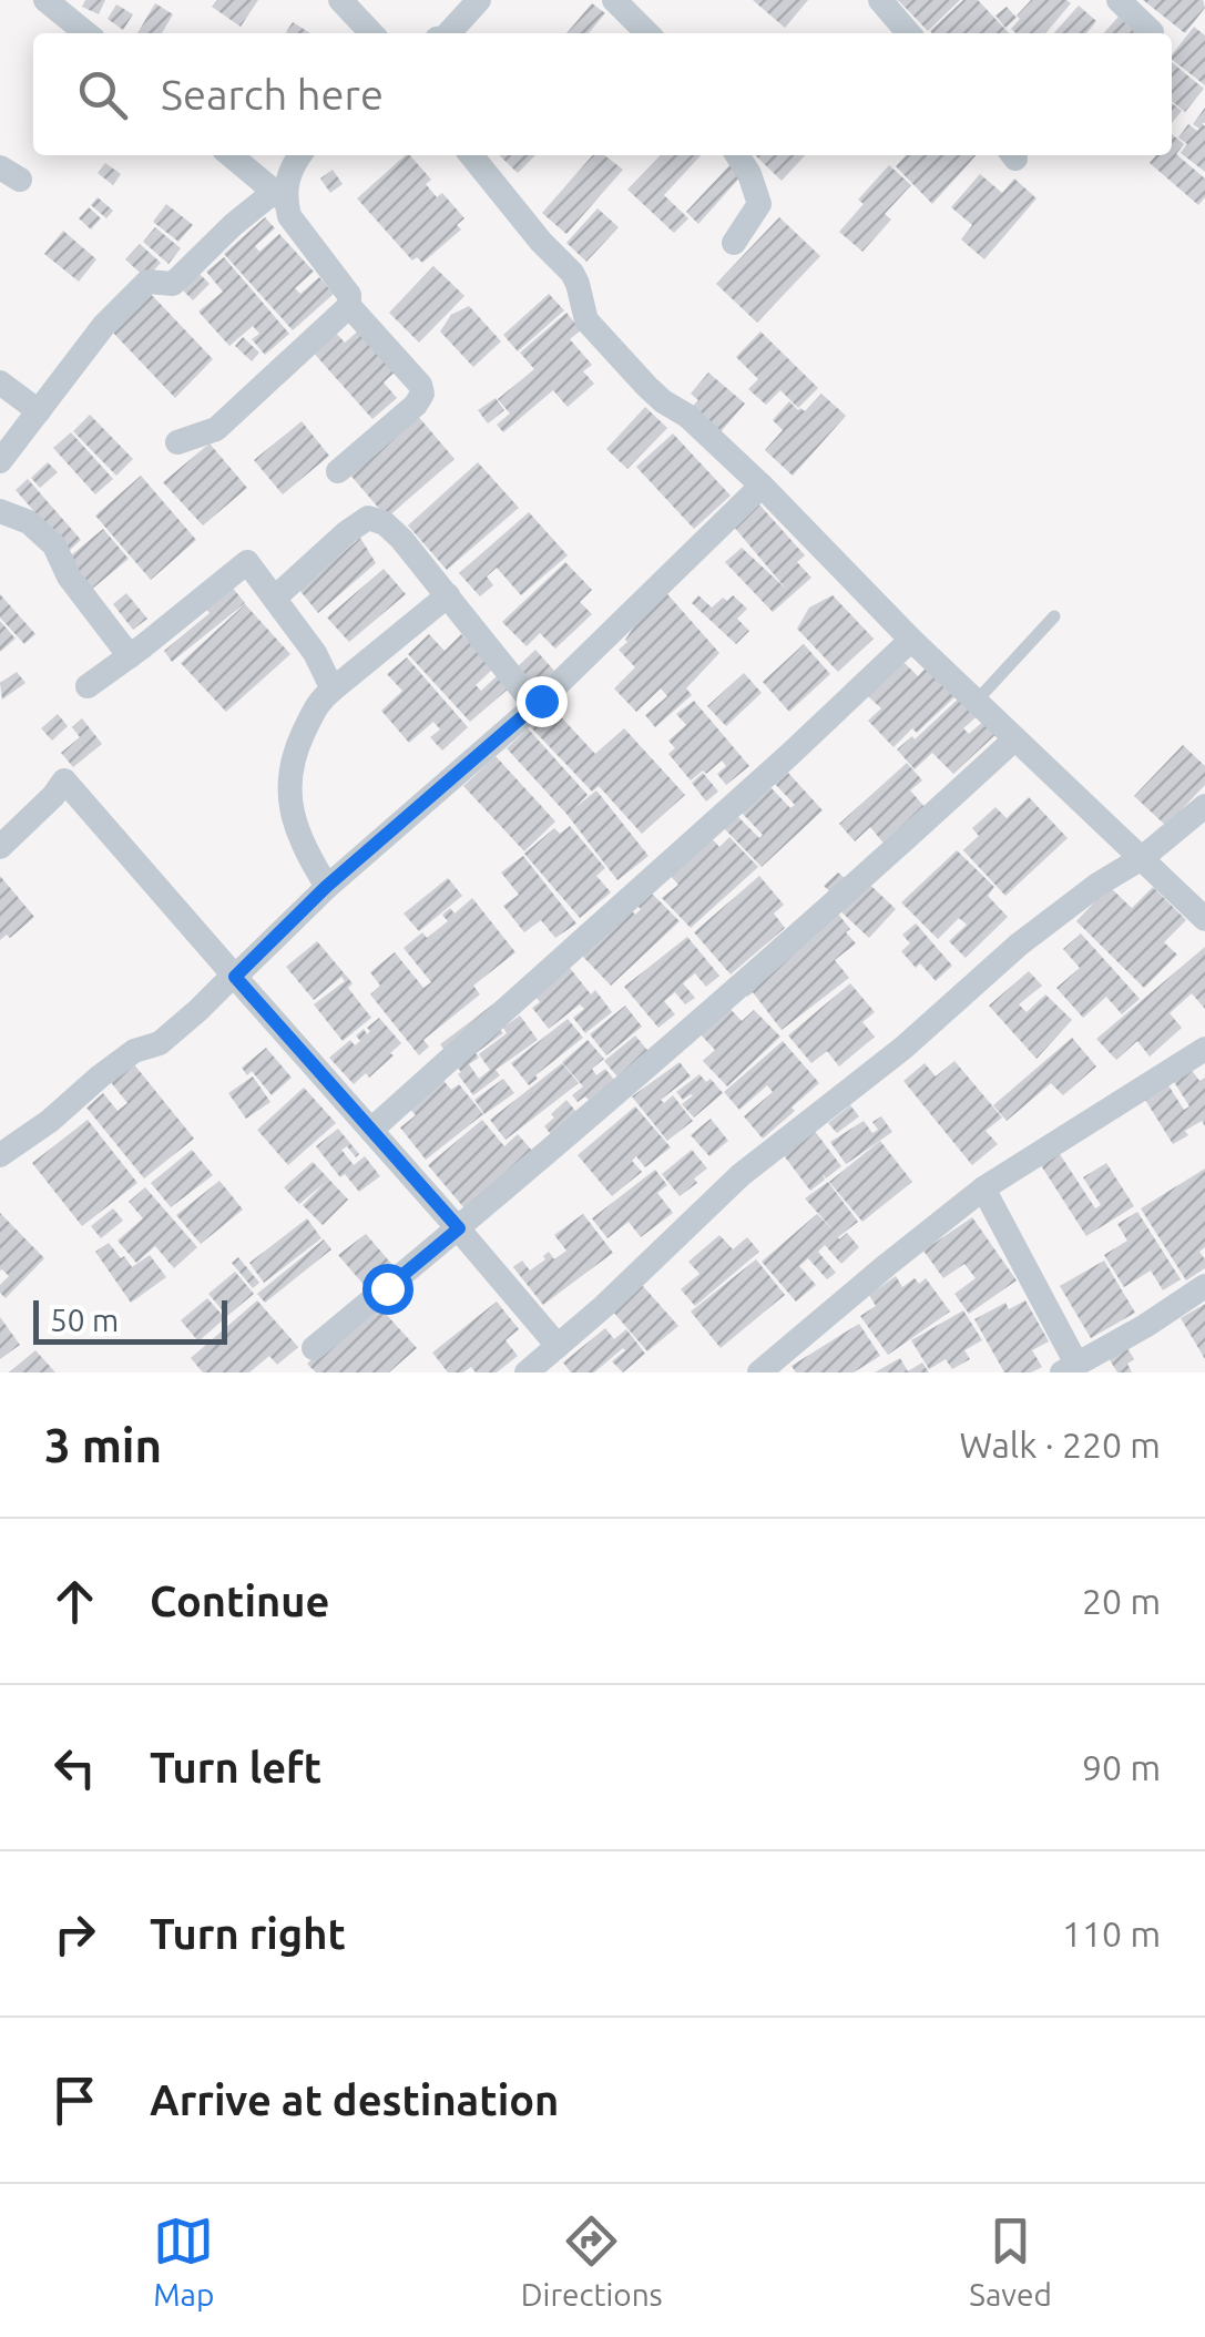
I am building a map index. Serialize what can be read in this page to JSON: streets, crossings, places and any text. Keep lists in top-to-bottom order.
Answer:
{
  "scale_bar": "50 m",
  "page": {
    "search": "Search here",
    "scale": "50 m",
    "heading": ["3 min", "Walk · 220 m"],
    "list": [
      ["Continue", "20 m"],
      ["Turn left", "90 m"],
      ["Turn right", "110 m"],
      "Arrive at destination"
    ],
    "nav": ["Map", "Directions", "Saved"]
  }
}
